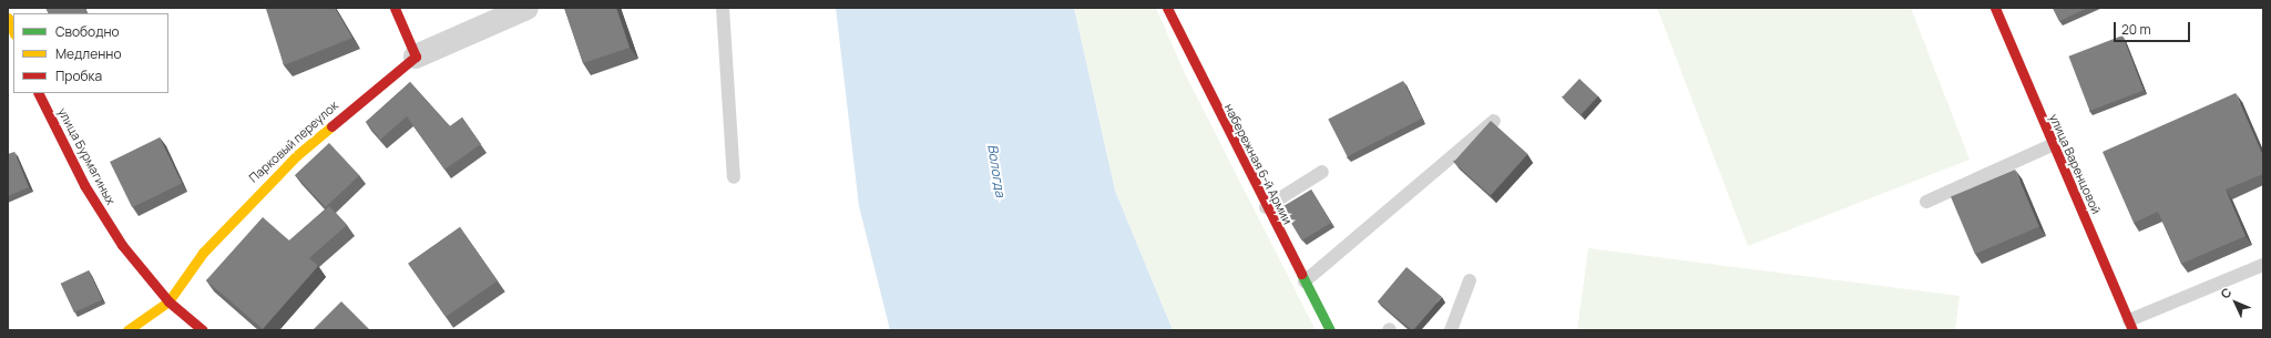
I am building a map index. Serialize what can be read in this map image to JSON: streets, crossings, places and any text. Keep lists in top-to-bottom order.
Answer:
{
  "streets": {
    "street": [
      "Парковый переулок",
      "улица Бурмагиных",
      "набережная 6-й Армии",
      "улица Варенцовой"
    ]
  },
  "crossings": [
    ["Парковый переулок", "улица Бурмагиных"]
  ],
  "water": ["Вологда"],
  "legend": ["Свободно", "Медленно", "Пробка"],
  "scale_bar": "20 m",
  "north": "top left"
}
